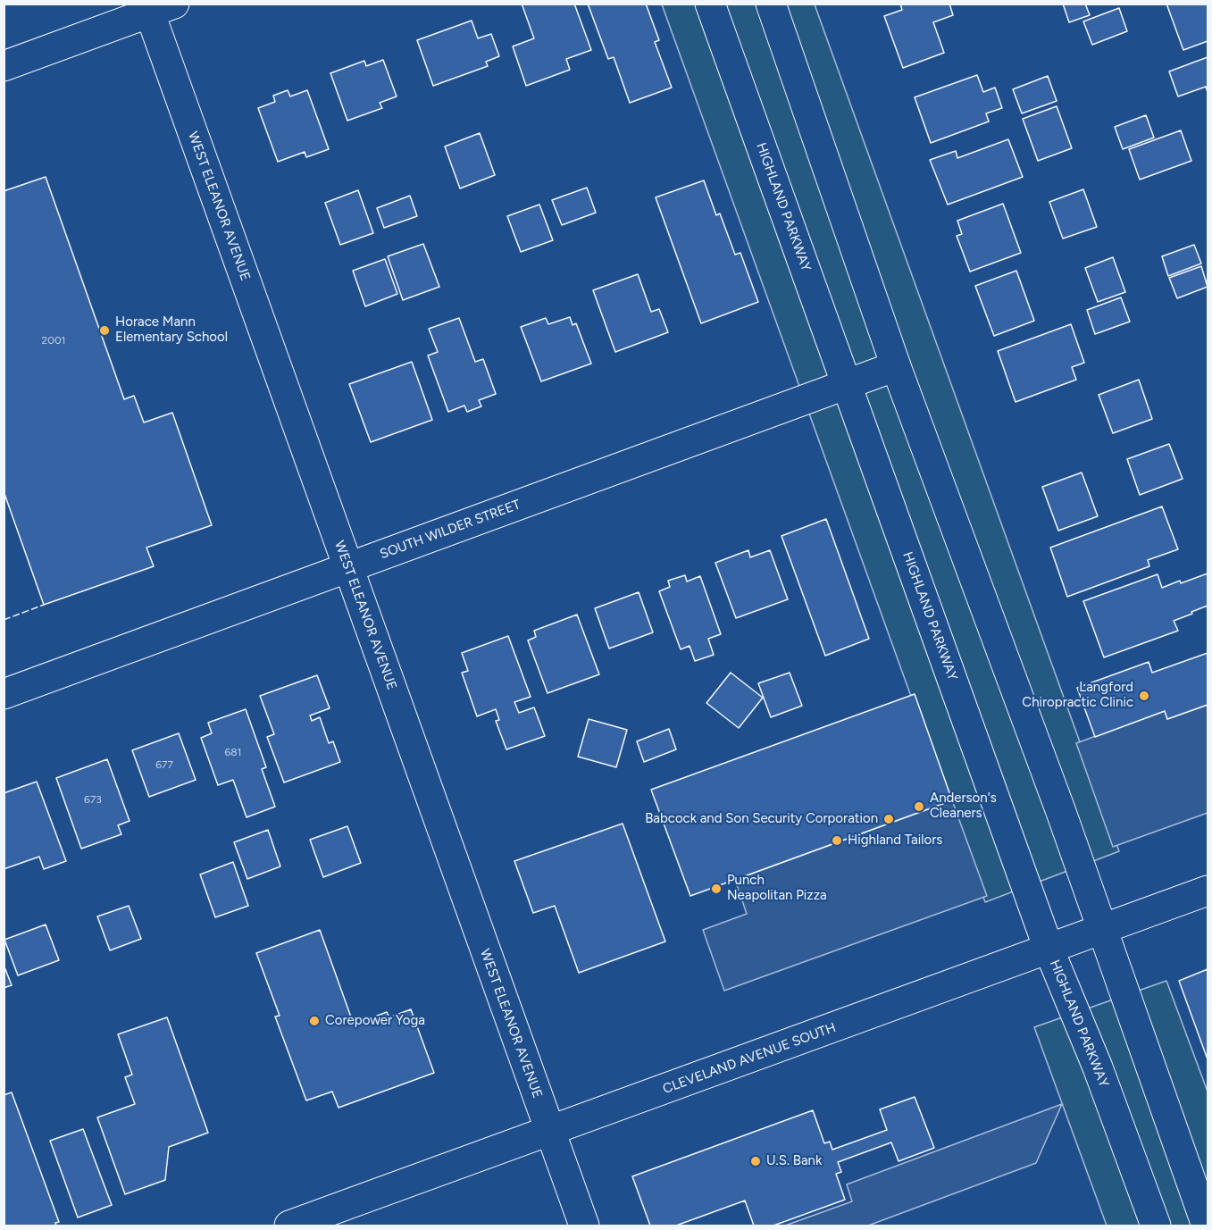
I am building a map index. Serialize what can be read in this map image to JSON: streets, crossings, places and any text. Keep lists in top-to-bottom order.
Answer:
{
  "streets": {
    "street": [
      "WEST ELEANOR AVENUE",
      "HIGHLAND PARKWAY",
      "SOUTH WILDER STREET",
      "CLEVELAND AVENUE SOUTH"
    ]
  },
  "crossings": [
    ["WEST ELEANOR AVENUE", "SOUTH WILDER STREET"],
    ["WEST ELEANOR AVENUE", "CLEVELAND AVENUE SOUTH"],
    ["HIGHLAND PARKWAY", "SOUTH WILDER STREET"],
    ["HIGHLAND PARKWAY", "CLEVELAND AVENUE SOUTH"]
  ],
  "places": [
    "Horace Mann Elementary School",
    "Langford Chiropractic Clinic",
    "Anderson's Cleaners",
    "Babcock and Son Security Corporation",
    "Highland Tailors",
    "Punch Neapolitan Pizza",
    "Corepower Yoga",
    "U.S. Bank"
  ],
  "house_numbers": [
    "2001",
    "681",
    "677",
    "673"
  ]
}
